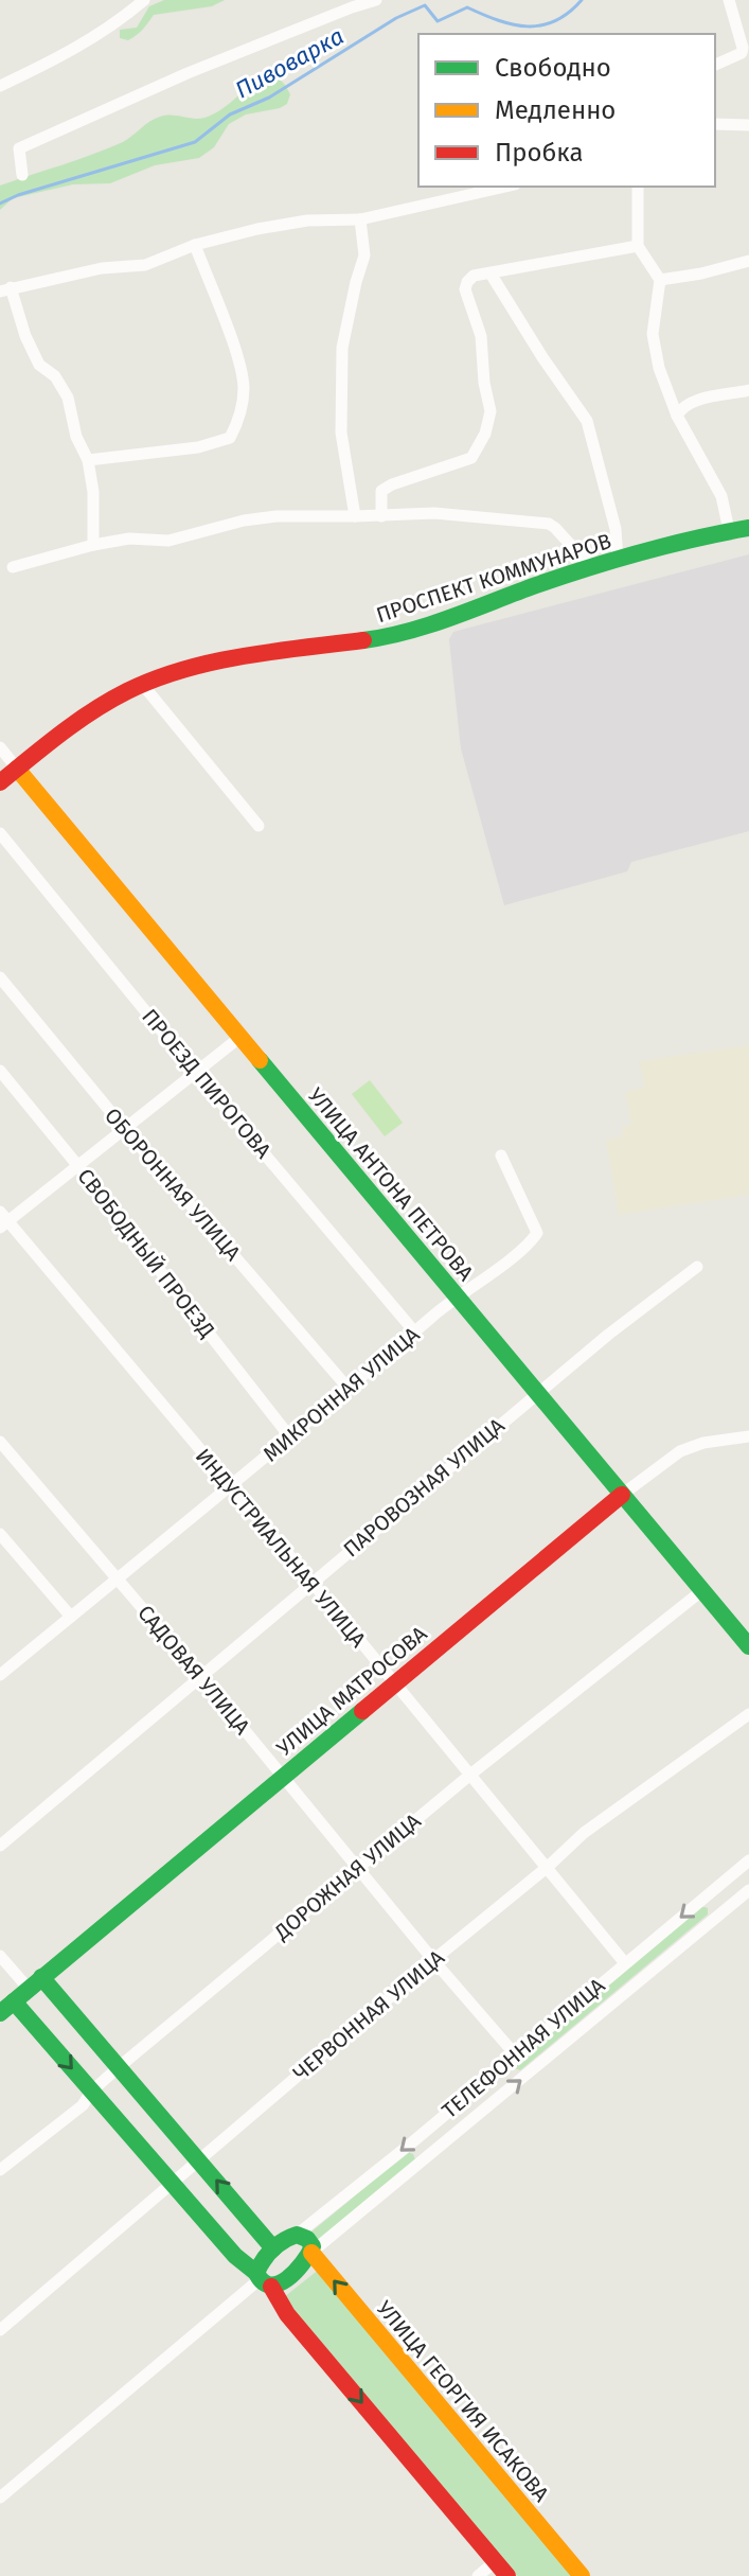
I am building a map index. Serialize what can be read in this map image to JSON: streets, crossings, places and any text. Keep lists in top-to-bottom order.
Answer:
{
  "streets": {
    "street": [
      "ПРОСПЕКТ КОММУНАРОВ",
      "ПРОЕЗД ПИРОГОВА",
      "ОБОРОННАЯ УЛИЦА",
      "УЛИЦА АНТОНА ПЕТРОВА",
      "СВОБОДНЫЙ ПРОЕЗД",
      "МИКРОННАЯ УЛИЦА",
      "ПАРОВОЗНАЯ УЛИЦА",
      "ИНДУСТРИАЛЬНАЯ УЛИЦА",
      "САДОВАЯ УЛИЦА",
      "УЛИЦА МАТРОСОВА",
      "ДОРОЖНАЯ УЛИЦА",
      "ЧЕРВОННАЯ УЛИЦА",
      "ТЕЛЕФОННАЯ УЛИЦА",
      "УЛИЦА ГЕОРГИЯ ИСАКОВА"
    ]
  },
  "crossings": [
    ["ПРОСПЕКТ КОММУНАРОВ", "УЛИЦА АНТОНА ПЕТРОВА"],
    ["ПРОЕЗД ПИРОГОВА", "МИКРОННАЯ УЛИЦА"],
    ["ОБОРОННАЯ УЛИЦА", "МИКРОННАЯ УЛИЦА"],
    ["УЛИЦА АНТОНА ПЕТРОВА", "МИКРОННАЯ УЛИЦА"],
    ["УЛИЦА АНТОНА ПЕТРОВА", "ПАРОВОЗНАЯ УЛИЦА"],
    ["УЛИЦА АНТОНА ПЕТРОВА", "УЛИЦА МАТРОСОВА"],
    ["УЛИЦА АНТОНА ПЕТРОВА", "ДОРОЖНАЯ УЛИЦА"],
    ["СВОБОДНЫЙ ПРОЕЗД", "МИКРОННАЯ УЛИЦА"],
    ["МИКРОННАЯ УЛИЦА", "ИНДУСТРИАЛЬНАЯ УЛИЦА"],
    ["МИКРОННАЯ УЛИЦА", "САДОВАЯ УЛИЦА"],
    ["ПАРОВОЗНАЯ УЛИЦА", "ИНДУСТРИАЛЬНАЯ УЛИЦА"],
    ["ПАРОВОЗНАЯ УЛИЦА", "САДОВАЯ УЛИЦА"],
    ["ИНДУСТРИАЛЬНАЯ УЛИЦА", "УЛИЦА МАТРОСОВА"],
    ["ИНДУСТРИАЛЬНАЯ УЛИЦА", "ДОРОЖНАЯ УЛИЦА"],
    ["ИНДУСТРИАЛЬНАЯ УЛИЦА", "ЧЕРВОННАЯ УЛИЦА"],
    ["ИНДУСТРИАЛЬНАЯ УЛИЦА", "ТЕЛЕФОННАЯ УЛИЦА"],
    ["САДОВАЯ УЛИЦА", "УЛИЦА МАТРОСОВА"],
    ["САДОВАЯ УЛИЦА", "ДОРОЖНАЯ УЛИЦА"],
    ["САДОВАЯ УЛИЦА", "ЧЕРВОННАЯ УЛИЦА"],
    ["САДОВАЯ УЛИЦА", "ТЕЛЕФОННАЯ УЛИЦА"],
    ["ТЕЛЕФОННАЯ УЛИЦА", "УЛИЦА ГЕОРГИЯ ИСАКОВА"]
  ],
  "water": ["Пивоварка"],
  "legend": ["Свободно", "Медленно", "Пробка"]
}
